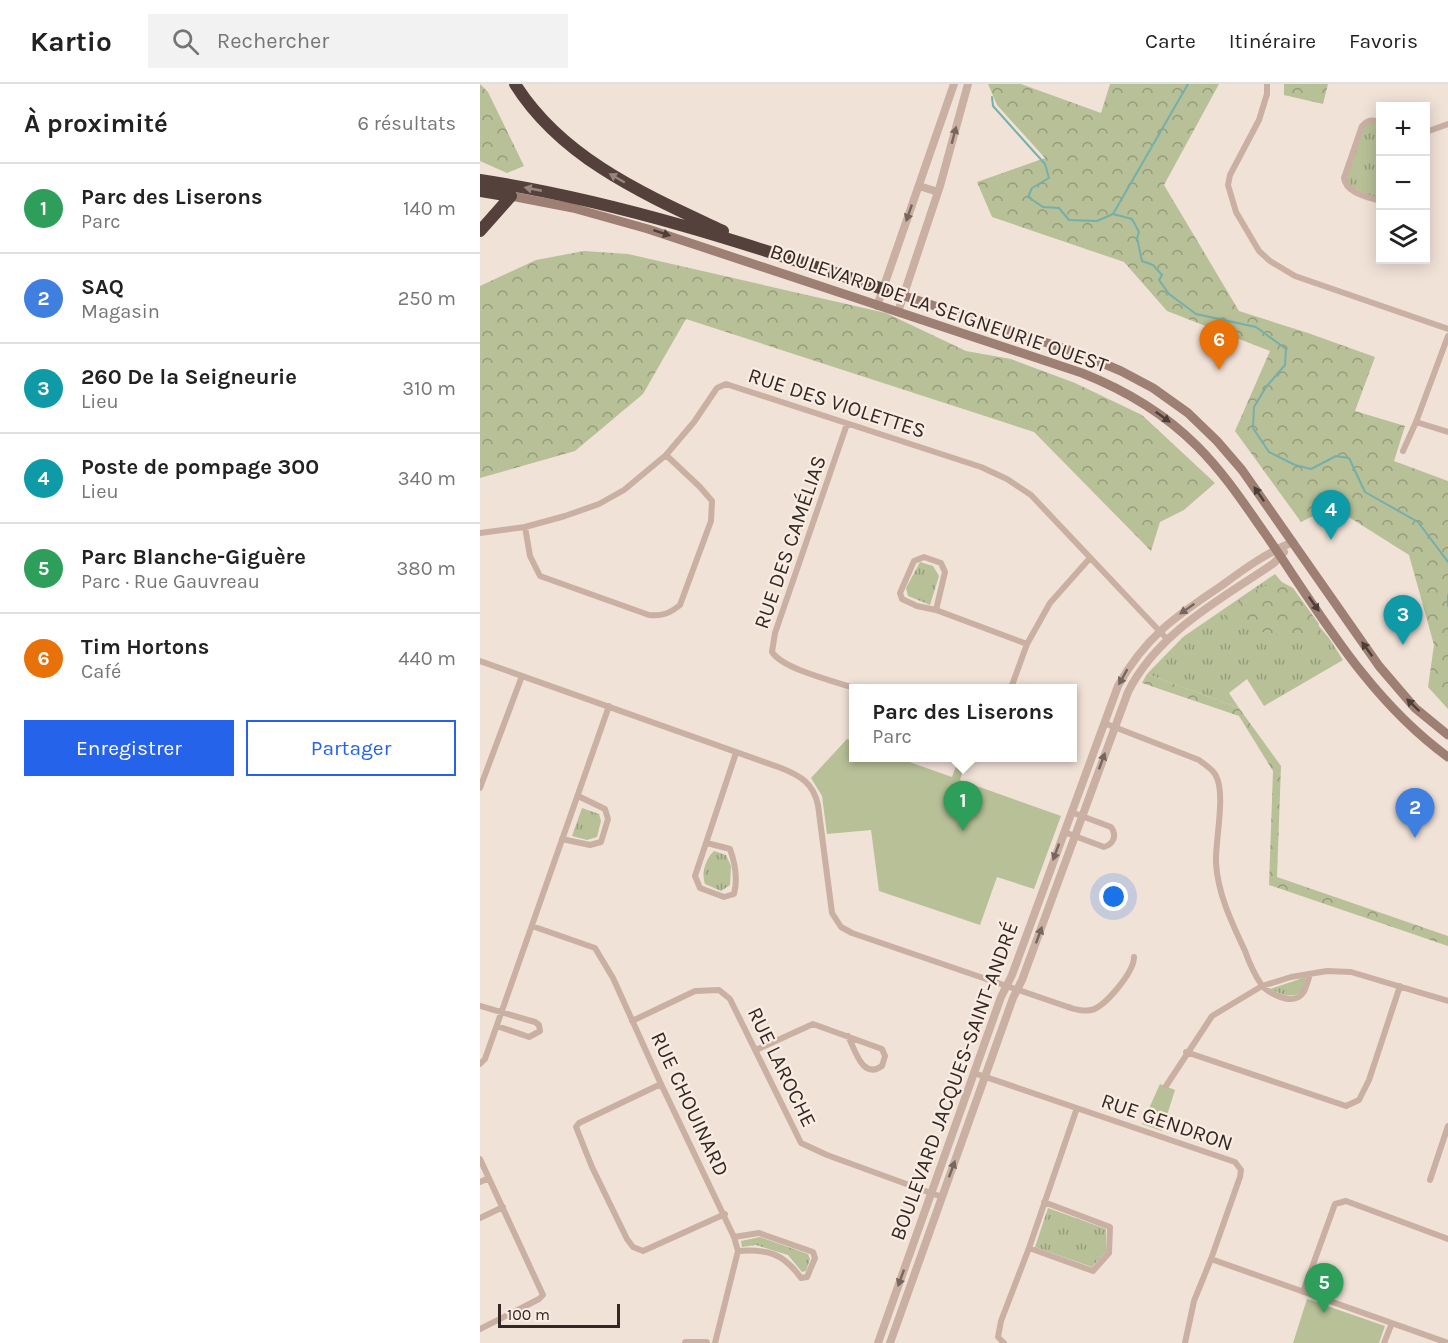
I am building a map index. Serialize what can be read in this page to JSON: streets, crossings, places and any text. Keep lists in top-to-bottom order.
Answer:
{
  "streets": {
    "main road": ["BOULEVARD DE LA SEIGNEURIE OUEST"],
    "street": [
      "RUE DES VIOLETTES",
      "RUE DES CAMÉLIAS",
      "RUE LAROCHE",
      "BOULEVARD JACQUES-SAINT-ANDRÉ",
      "RUE CHOUINARD",
      "RUE GENDRON"
    ]
  },
  "crossings": [
    ["BOULEVARD DE LA SEIGNEURIE OUEST", "BOULEVARD JACQUES-SAINT-ANDRÉ"],
    ["RUE DES VIOLETTES", "RUE DES CAMÉLIAS"],
    ["RUE DES VIOLETTES", "BOULEVARD JACQUES-SAINT-ANDRÉ"],
    ["RUE LAROCHE", "BOULEVARD JACQUES-SAINT-ANDRÉ"],
    ["RUE LAROCHE", "RUE CHOUINARD"],
    ["BOULEVARD JACQUES-SAINT-ANDRÉ", "RUE GENDRON"]
  ],
  "scale_bar": "100 m",
  "page": {
    "header": "Kartio",
    "search": "Rechercher",
    "nav": ["Carte", "Itinéraire", "Favoris"],
    "heading": ["À proximité", "6 résultats"],
    "map_buttons": ["+", "−"],
    "list": [
      {
        "mark": "1",
        "name": "Parc des Liserons",
        "note": "Parc",
        "value": "140 m"
      },
      {
        "mark": "2",
        "name": "SAQ",
        "note": "Magasin",
        "value": "250 m"
      },
      {
        "mark": "3",
        "name": "260 De la Seigneurie",
        "note": "Lieu",
        "value": "310 m"
      },
      {
        "mark": "4",
        "name": "Poste de pompage 300",
        "note": "Lieu",
        "value": "340 m"
      },
      {
        "mark": "5",
        "name": "Parc Blanche-Giguère",
        "note": "Parc · Rue Gauvreau",
        "value": "380 m"
      },
      {
        "mark": "6",
        "name": "Tim Hortons",
        "note": "Café",
        "value": "440 m"
      }
    ],
    "pins": [
      "6",
      "4",
      "3",
      "1",
      "2",
      "5"
    ],
    "popup": ["Parc des Liserons", "Parc"],
    "buttons": ["Enregistrer", "Partager"],
    "scale": "100 m"
  }
}
